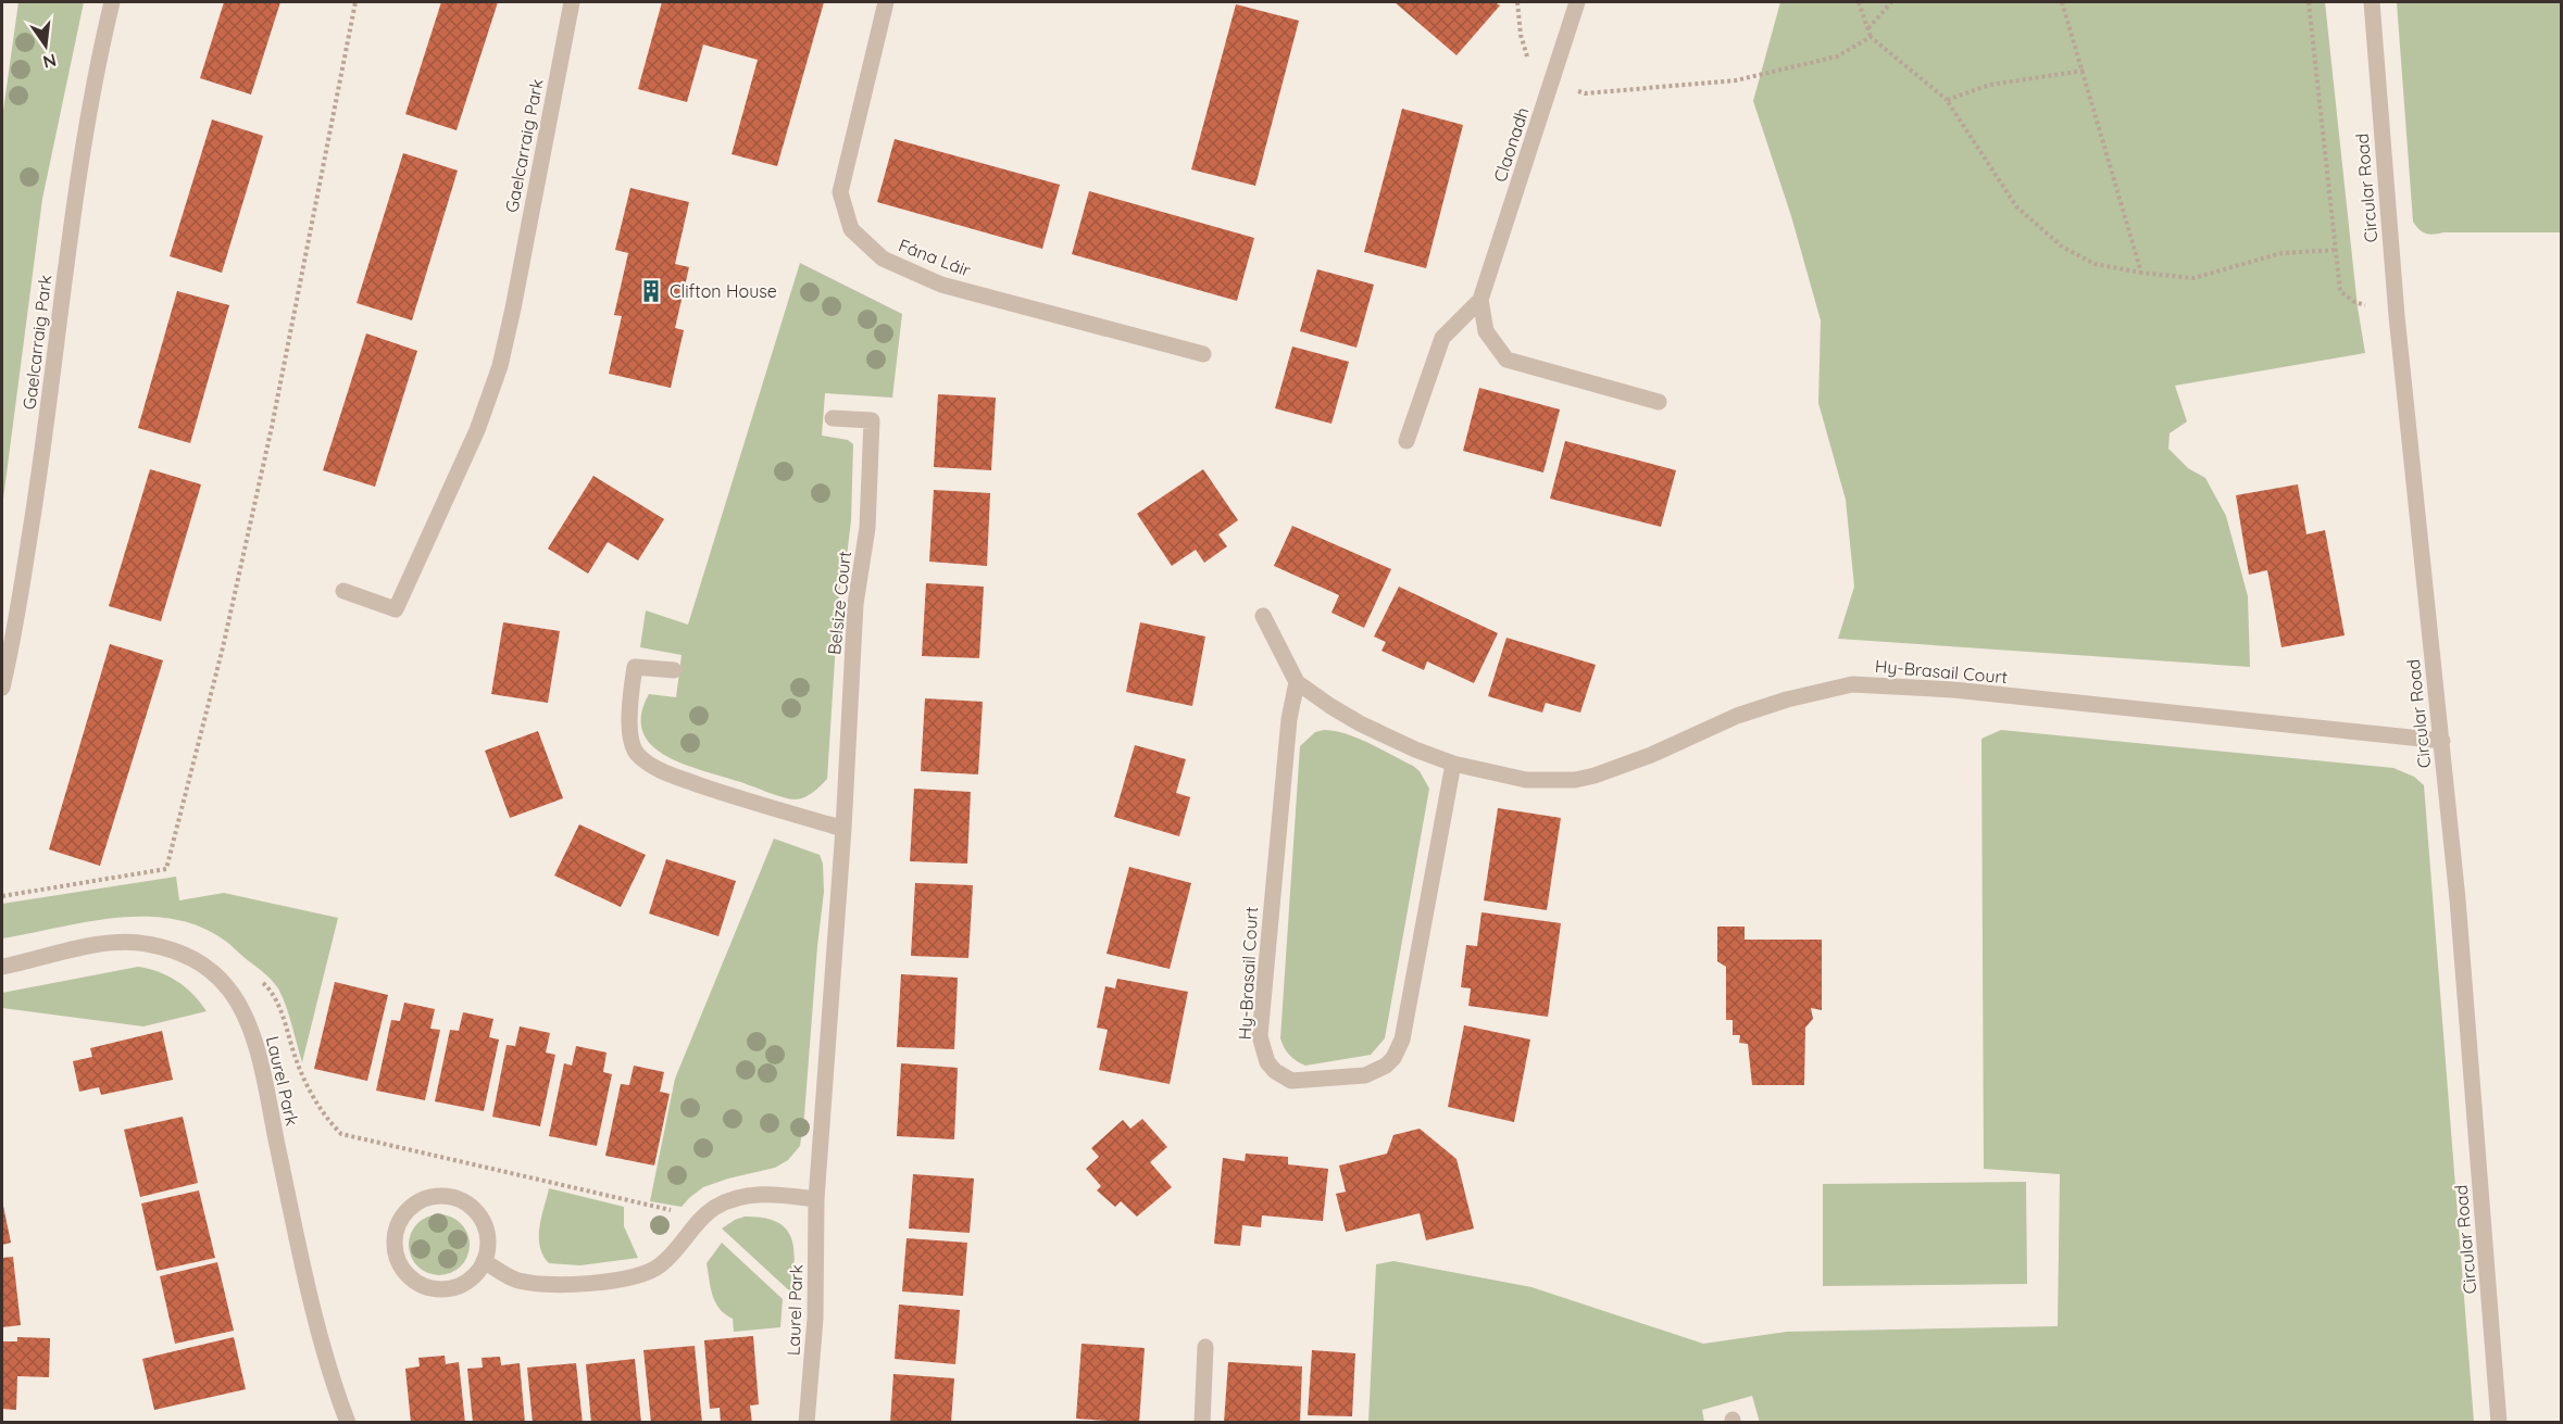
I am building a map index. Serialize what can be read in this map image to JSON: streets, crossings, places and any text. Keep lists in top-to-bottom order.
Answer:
{
  "streets": {
    "street": [
      "Claonadh",
      "Gaelcarraig Park",
      "Circular Road",
      "Fána Láir",
      "Belsize Court",
      "Hy-Brasail Court",
      "Laurel Park"
    ]
  },
  "crossings": [
    ["Circular Road", "Hy-Brasail Court"],
    ["Belsize Court", "Laurel Park"]
  ],
  "places": {
    "building": ["Clifton House"]
  },
  "north": "bottom"
}
